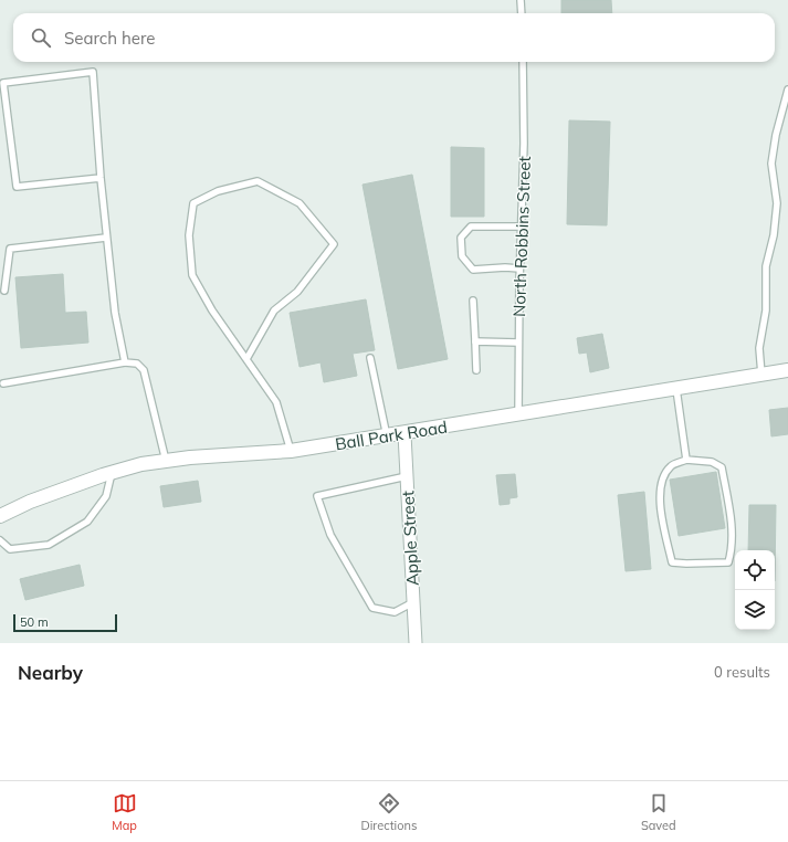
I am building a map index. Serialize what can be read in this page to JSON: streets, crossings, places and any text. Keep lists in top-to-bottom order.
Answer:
{
  "streets": {
    "street": ["Ball Park Road", "Apple Street"],
    "lane": ["North Robbins Street"]
  },
  "crossings": [
    ["North Robbins Street", "Ball Park Road"],
    ["Ball Park Road", "Apple Street"]
  ],
  "scale_bar": "50 m",
  "page": {
    "search": "Search here",
    "scale": "50 m",
    "heading": ["Nearby", "0 results"],
    "nav": ["Map", "Directions", "Saved"]
  }
}
